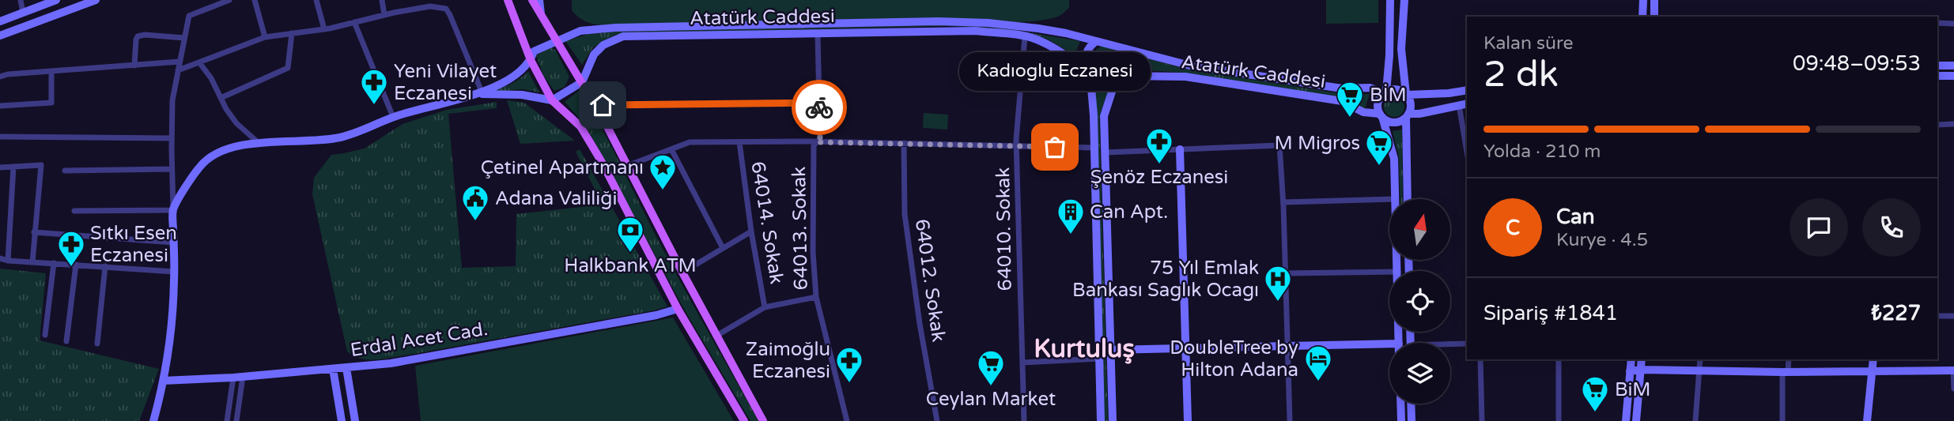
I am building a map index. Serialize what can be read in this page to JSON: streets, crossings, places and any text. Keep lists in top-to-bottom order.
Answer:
{
  "streets": {
    "main road": ["Atatürk Caddesi", "Erdal Acet Cad."],
    "street": [
      "64014. Sokak",
      "64013. Sokak",
      "64010. Sokak",
      "64012. Sokak"
    ]
  },
  "crossings": [
    ["Atatürk Caddesi", "64013. Sokak"],
    ["Atatürk Caddesi", "64010. Sokak"]
  ],
  "districts": ["Kurtuluş"],
  "places": {
    "pharmacy": [
      "Yeni Vilayet Eczanesi",
      "Şenöz Eczanesi",
      "Sıtkı Esen Eczanesi",
      "Zaimoğlu Eczanesi"
    ],
    "supermarket": [
      "BİM",
      "M Migros",
      "Ceylan Market",
      "BiM"
    ],
    "other": ["Kadıoglu Eczanesi"],
    "place": ["Çetinel Apartmanı"],
    "public building": ["Adana Valiliği"],
    "building": ["Can Apt."],
    "bank": ["Halkbank ATM"],
    "hospital": ["75 Yıl Emlak Bankası Saglık Ocagı"],
    "hotel": ["DoubleTree by Hilton Adana"]
  },
  "north": "top",
  "page": {
    "heading": ["2 dk", "Kalan süre", "09:48–09:53"],
    "panel": [
      "Can",
      "Kurye · 4.5",
      "Sipariş #1841",
      "₺227"
    ],
    "bubble": "Kadıoglu Eczanesi",
    "bar": "Yolda · 210 m",
    "round": "C"
  }
}
